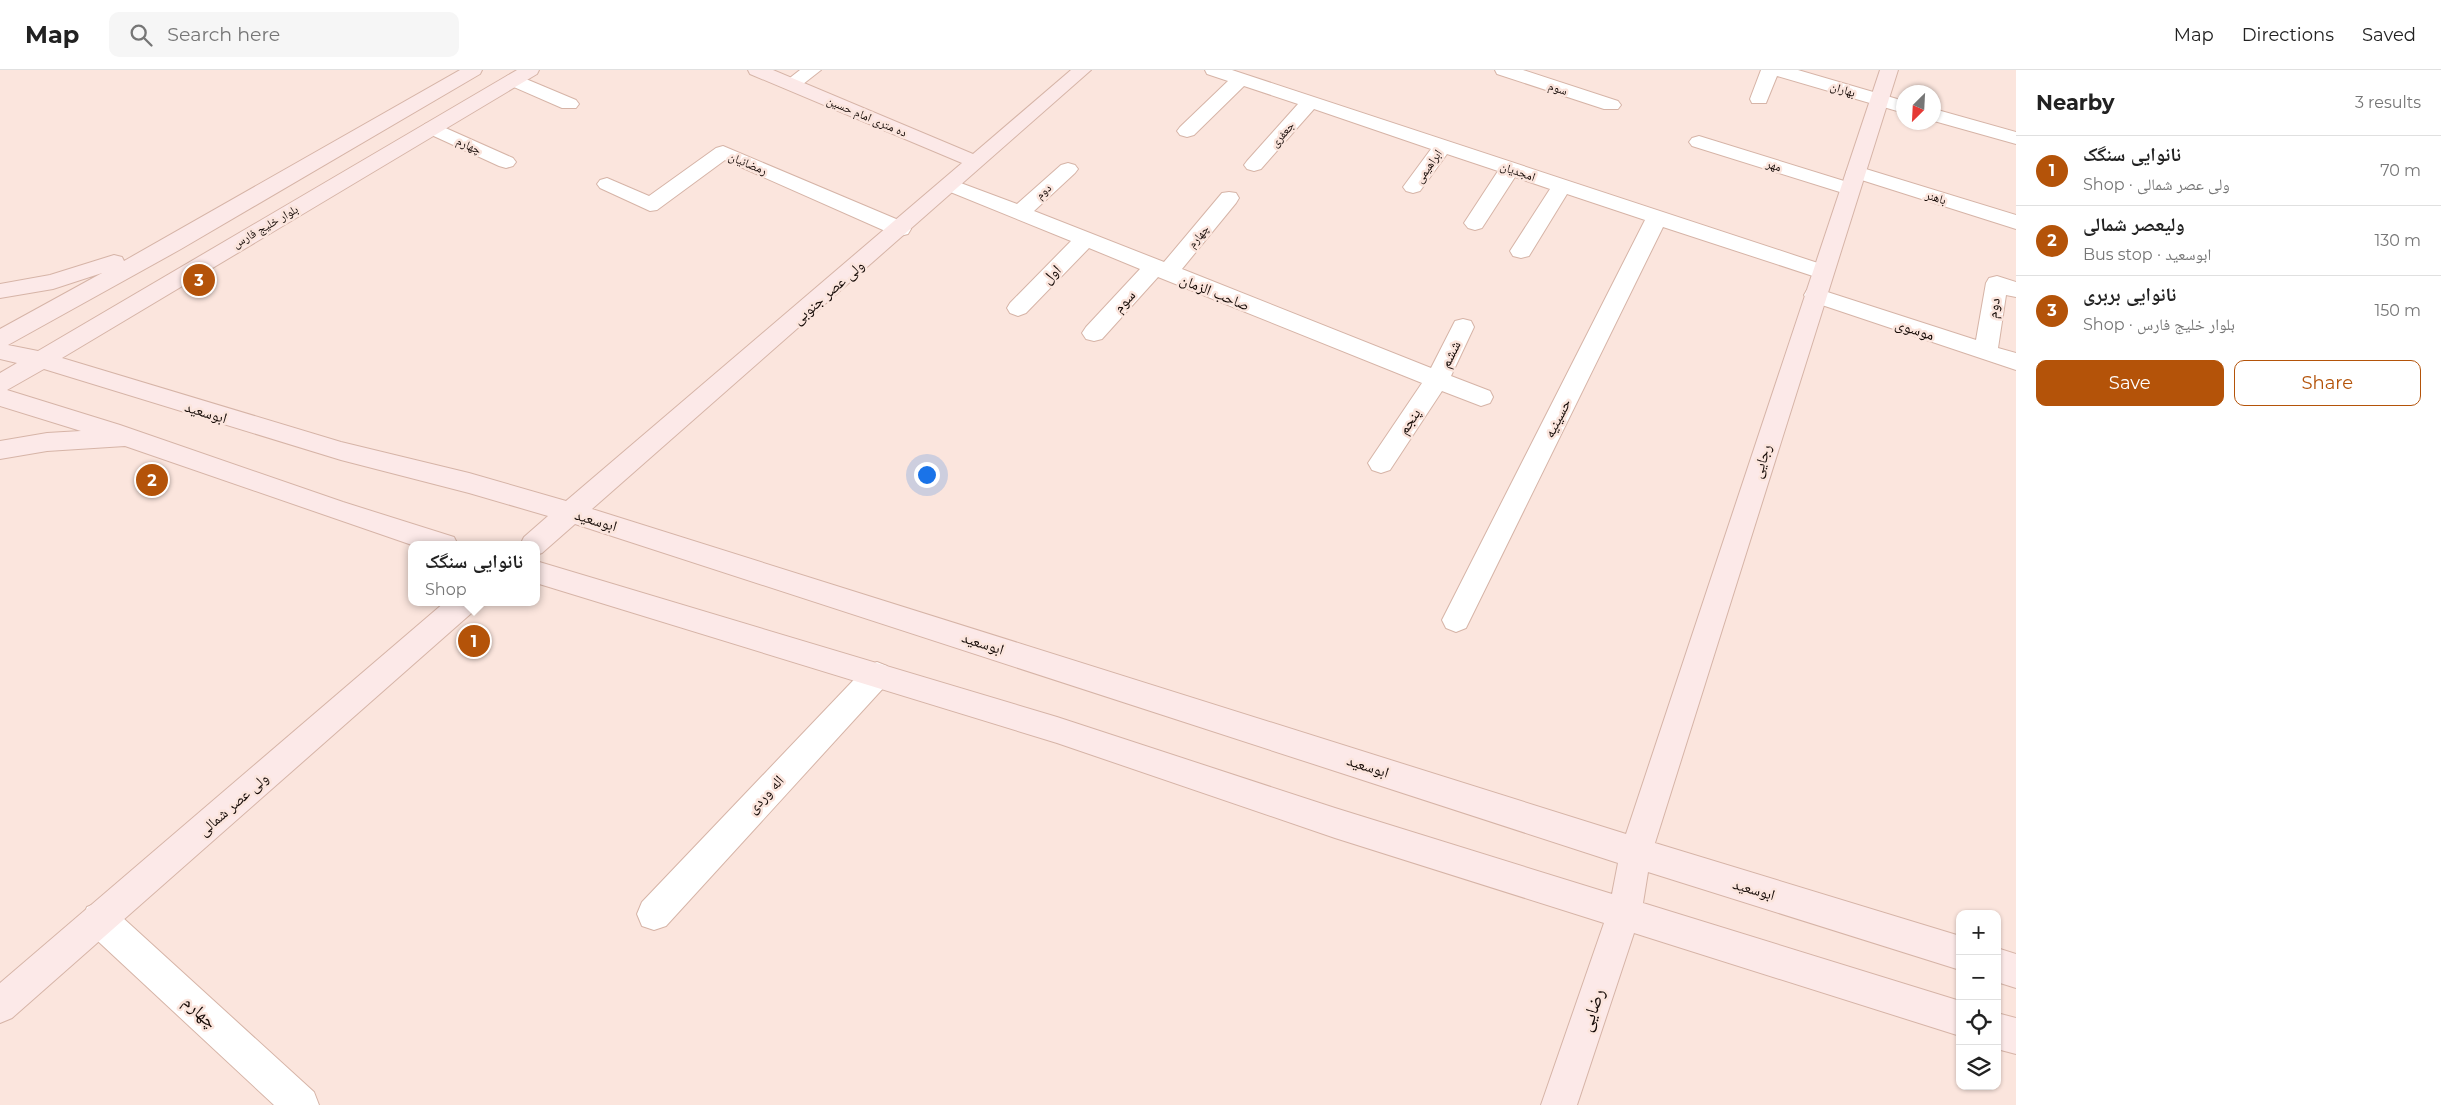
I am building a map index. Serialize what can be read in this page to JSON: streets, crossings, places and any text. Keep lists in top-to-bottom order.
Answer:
{
  "streets": {
    "street": [
      "سوم",
      "بهاران",
      "ده متری امام حسین",
      "جعفری",
      "چهارم",
      "رمضانیان",
      "مهر",
      "ابراهیمی",
      "امجدیان",
      "دوم",
      "باهنر",
      "بلوار خلیج فارس",
      "اول",
      "ولی عصر جنوبی",
      "صاحب الزمان",
      "موسوی",
      "ششم",
      "ابوسعید",
      "حسینیه",
      "پنجم",
      "رجایی",
      "اله وردی",
      "ولی عصر شمالی",
      "رضایی"
    ]
  },
  "crossings": [
    ["سوم", "چهارم"],
    ["سوم", "صاحب الزمان"],
    ["بهاران", "رجایی"],
    ["ده متری امام حسین", "ولی عصر جنوبی"],
    ["جعفری", "امجدیان"],
    ["چهارم", "بلوار خلیج فارس"],
    ["چهارم", "صاحب الزمان"],
    ["چهارم", "ولی عصر شمالی"],
    ["رمضانیان", "ولی عصر جنوبی"],
    ["مهر", "باهنر"],
    ["مهر", "رجایی"],
    ["ابراهیمی", "امجدیان"],
    ["امجدیان", "موسوی"],
    ["امجدیان", "حسینیه"],
    ["امجدیان", "رجایی"],
    ["دوم", "صاحب الزمان"],
    ["دوم", "موسوی"],
    ["باهنر", "رجایی"],
    ["بلوار خلیج فارس", "ابوسعید"],
    ["اول", "صاحب الزمان"],
    ["ولی عصر جنوبی", "صاحب الزمان"],
    ["ولی عصر جنوبی", "ابوسعید"],
    ["صاحب الزمان", "ششم"],
    ["صاحب الزمان", "پنجم"],
    ["موسوی", "رجایی"],
    ["ششم", "پنجم"],
    ["ابوسعید", "رجایی"],
    ["رجایی", "رضایی"]
  ],
  "north": "bottom left",
  "page": {
    "header": "Map",
    "search": "Search here",
    "nav": ["Map", "Directions", "Saved"],
    "heading": ["Nearby", "3 results"],
    "list": [
      {
        "mark": "1",
        "name": "نانوایی سنگک",
        "note": "Shop · ولی عصر شمالی",
        "value": "70 m"
      },
      {
        "mark": "2",
        "name": "ولیعصر شمالی",
        "note": "Bus stop · ابوسعید",
        "value": "130 m"
      },
      {
        "mark": "3",
        "name": "نانوایی بربری",
        "note": "Shop · بلوار خلیج فارس",
        "value": "150 m"
      }
    ],
    "pins": ["3", "2", "1"],
    "buttons": ["Save", "Share"],
    "popup": ["نانوایی سنگک", "Shop"],
    "map_buttons": ["+", "−"]
  }
}
